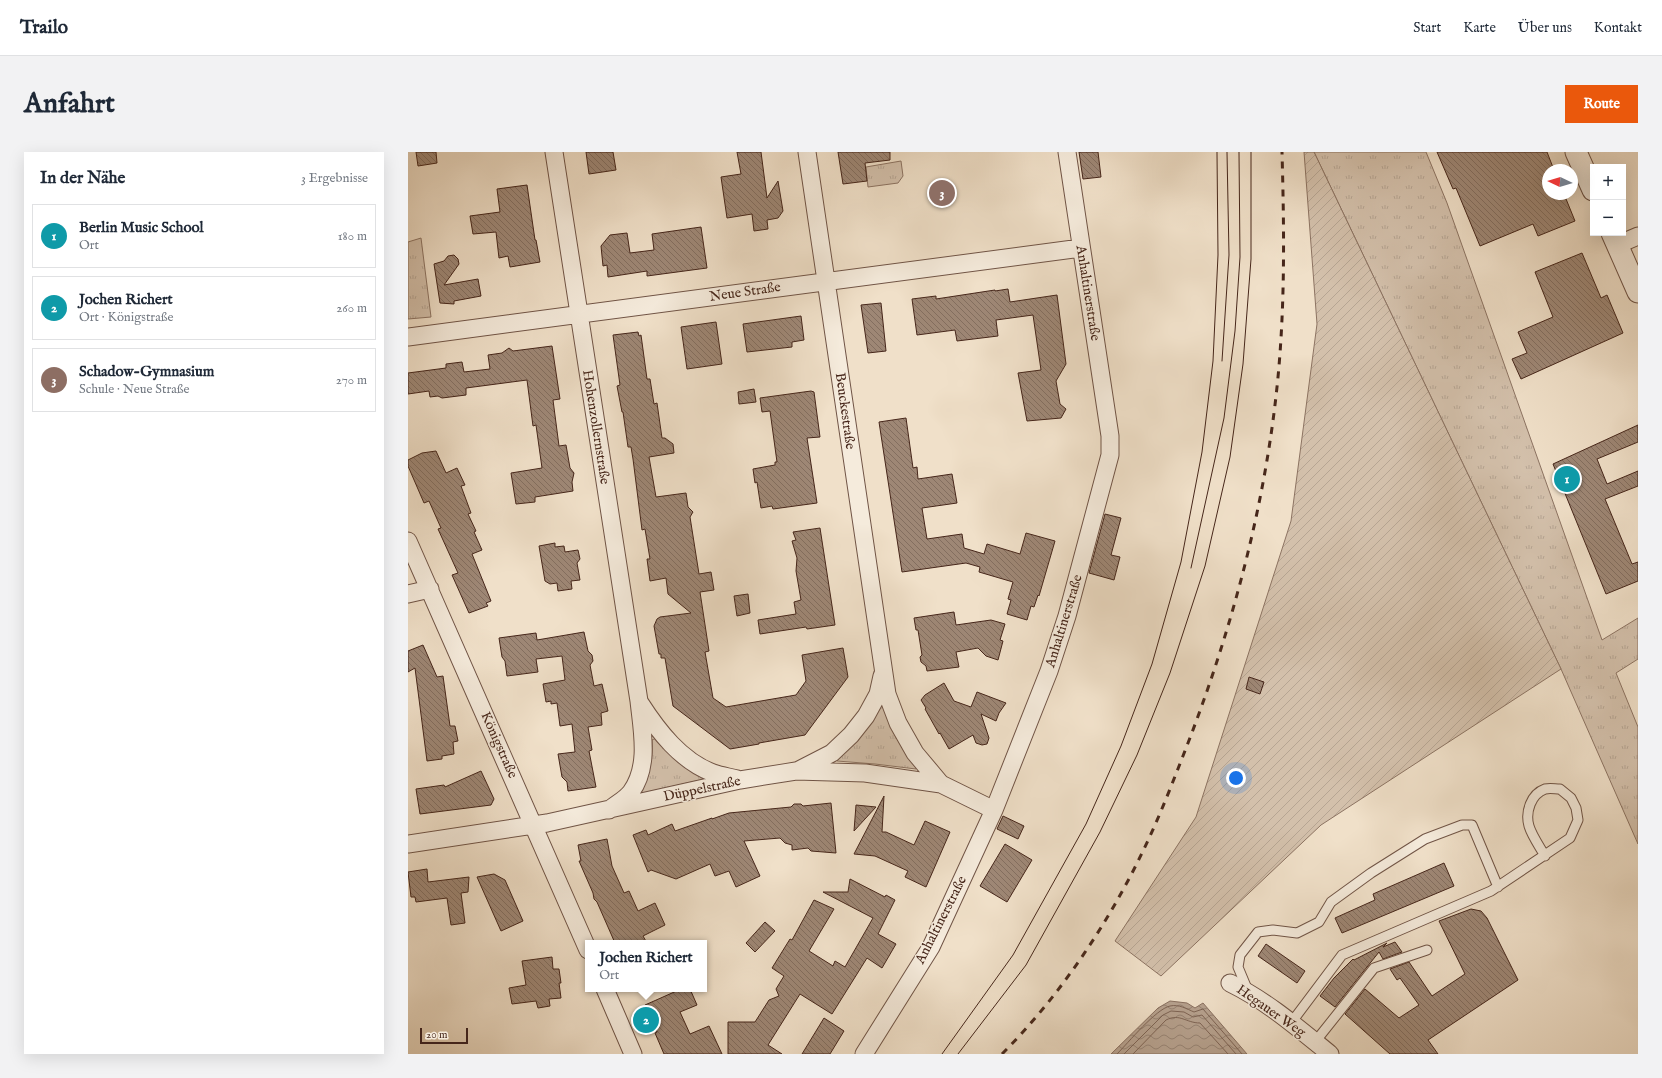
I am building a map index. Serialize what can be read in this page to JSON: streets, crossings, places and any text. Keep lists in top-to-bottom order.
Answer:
{
  "streets": {
    "street": [
      "Neue Straße",
      "Anhaltinerstraße",
      "Beuckestraße",
      "Hohenzollernstraße",
      "Königstraße",
      "Düppelstraße",
      "Hegauer Weg"
    ]
  },
  "crossings": [
    ["Neue Straße", "Anhaltinerstraße"],
    ["Neue Straße", "Beuckestraße"],
    ["Neue Straße", "Hohenzollernstraße"],
    ["Anhaltinerstraße", "Düppelstraße"],
    ["Beuckestraße", "Düppelstraße"],
    ["Hohenzollernstraße", "Düppelstraße"],
    ["Königstraße", "Düppelstraße"]
  ],
  "scale_bar": "20 m",
  "north": "left",
  "page": {
    "header": "Trailo",
    "nav": [
      "Start",
      "Karte",
      "Über uns",
      "Kontakt"
    ],
    "buttons": "Route",
    "title": "Anfahrt",
    "heading": ["In der Nähe", "3 Ergebnisse"],
    "map_buttons": ["+", "−"],
    "pins": ["3", "1", "2"],
    "list": [
      {
        "mark": "1",
        "name": "Berlin Music School",
        "note": "Ort",
        "value": "180 m"
      },
      {
        "mark": "2",
        "name": "Jochen Richert",
        "note": "Ort · Königstraße",
        "value": "260 m"
      },
      {
        "mark": "3",
        "name": "Schadow-Gymnasium",
        "note": "Schule · Neue Straße",
        "value": "270 m"
      }
    ],
    "popup": ["Jochen Richert", "Ort"],
    "scale": "20 m"
  }
}
